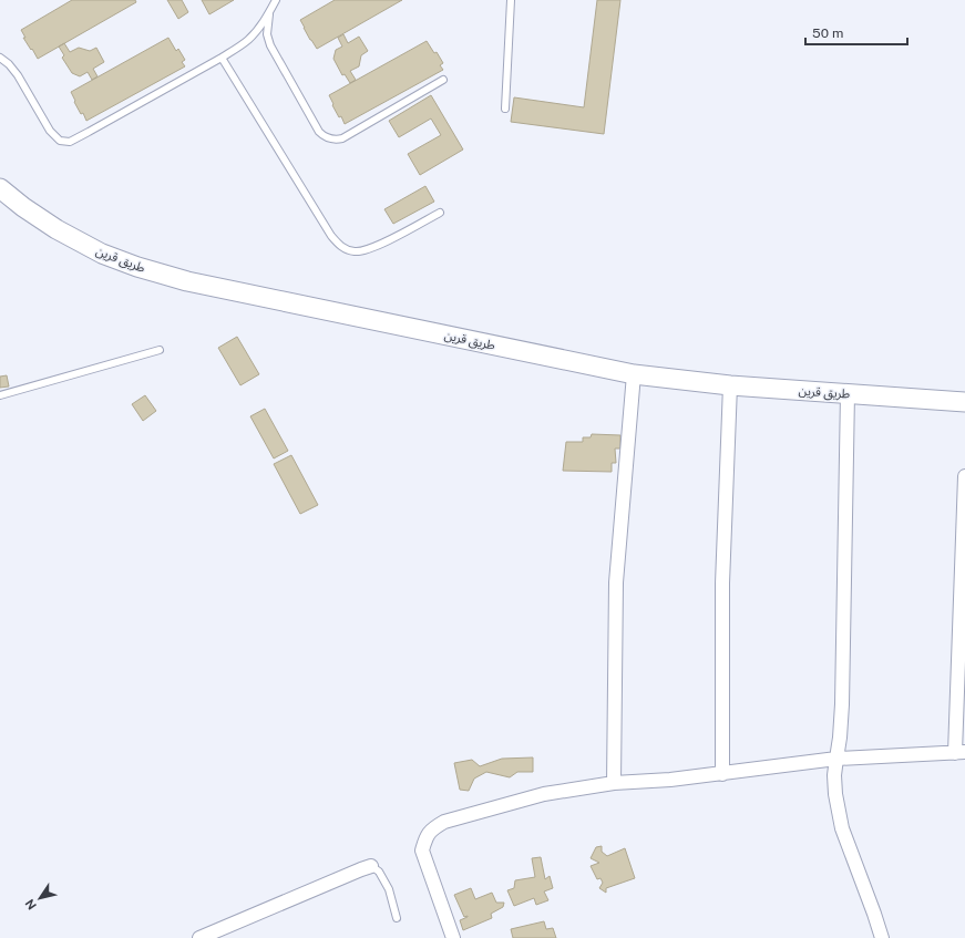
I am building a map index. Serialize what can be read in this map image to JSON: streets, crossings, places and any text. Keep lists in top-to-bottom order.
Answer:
{
  "streets": {
    "street": ["طريق قرين"]
  },
  "scale_bar": "50 m",
  "north": "bottom left"
}
